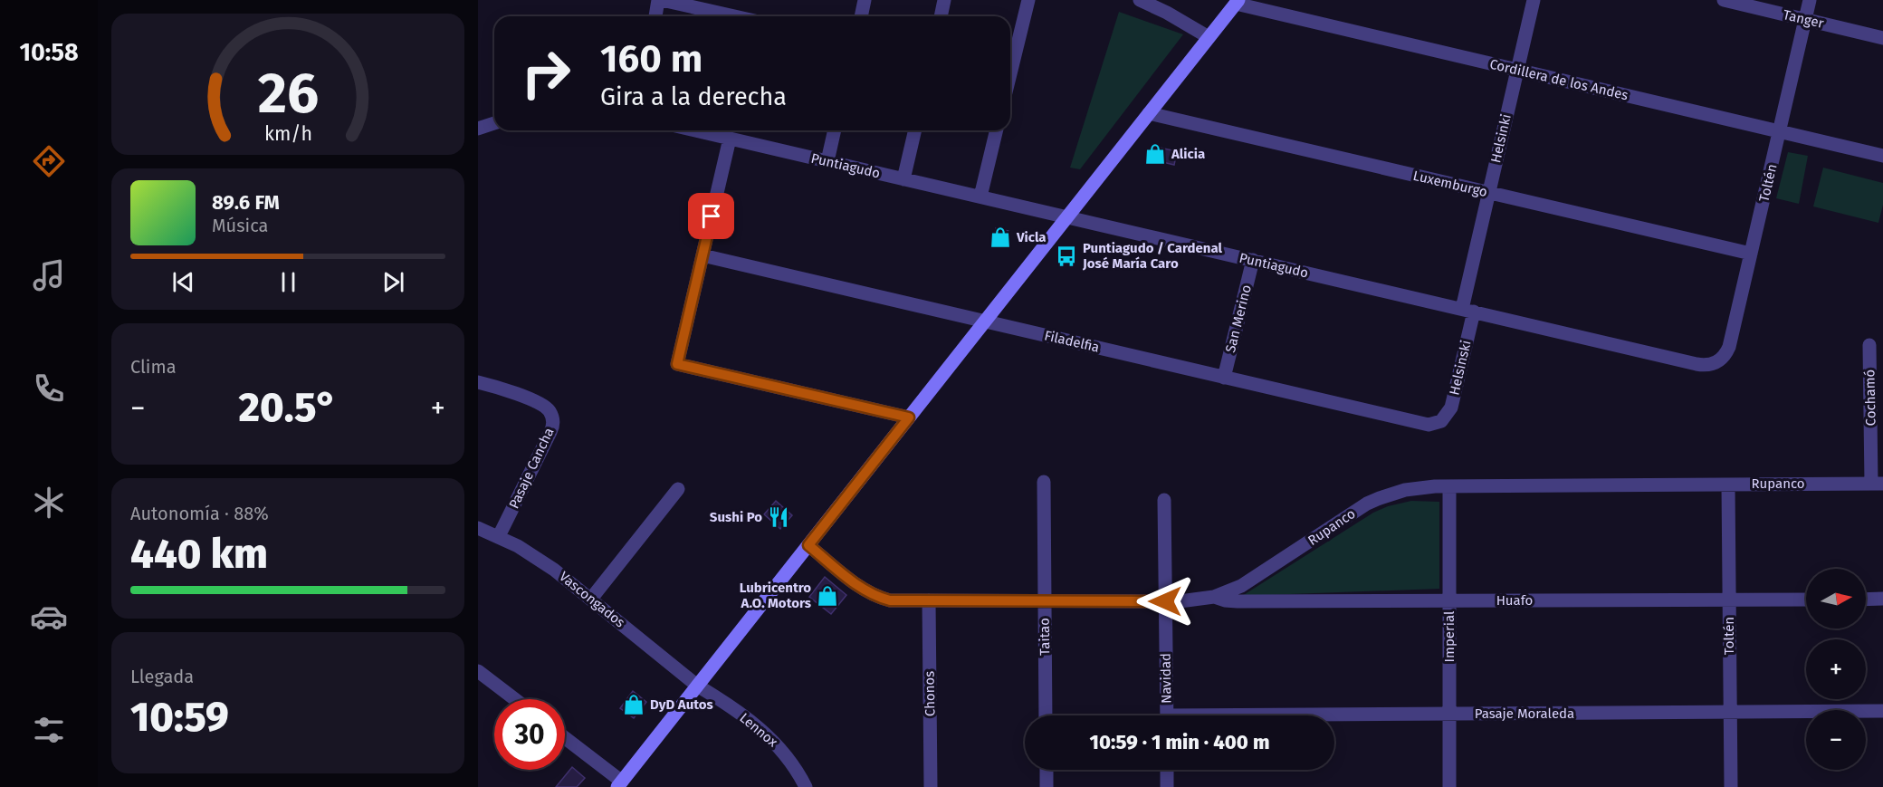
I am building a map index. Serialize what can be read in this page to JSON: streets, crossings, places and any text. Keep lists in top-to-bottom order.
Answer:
{
  "streets": {
    "street": [
      "Tanger",
      "Cordillera de los Andes",
      "Helsinki",
      "Puntiagudo",
      "Toltén",
      "Luxemburgo",
      "San Merino",
      "Filadelfia",
      "Helsinski",
      "Cochamó",
      "Pasaje Cancha",
      "Rupanco",
      "Vascongados",
      "Huafo",
      "Taitao",
      "Imperial",
      "Navidad",
      "Chonos",
      "Pasaje Moraleda",
      "Lennox"
    ]
  },
  "crossings": [
    ["Tanger", "Toltén"],
    ["Cordillera de los Andes", "Helsinki"],
    ["Cordillera de los Andes", "Toltén"],
    ["Helsinki", "Puntiagudo"],
    ["Helsinki", "Luxemburgo"],
    ["Helsinki", "Helsinski"],
    ["Puntiagudo", "Toltén"],
    ["Puntiagudo", "San Merino"],
    ["Puntiagudo", "Helsinski"],
    ["Toltén", "Luxemburgo"],
    ["Toltén", "Rupanco"],
    ["Toltén", "Huafo"],
    ["Toltén", "Pasaje Moraleda"],
    ["San Merino", "Filadelfia"],
    ["Filadelfia", "Helsinski"],
    ["Cochamó", "Rupanco"],
    ["Pasaje Cancha", "Vascongados"],
    ["Rupanco", "Huafo"],
    ["Rupanco", "Taitao"],
    ["Rupanco", "Imperial"],
    ["Rupanco", "Navidad"],
    ["Rupanco", "Chonos"],
    ["Vascongados", "Lennox"],
    ["Huafo", "Imperial"],
    ["Imperial", "Pasaje Moraleda"]
  ],
  "places": {
    "shop": [
      "Alicia",
      "Vicla",
      "Lubricentro A.O. Motors",
      "DyD Autos"
    ],
    "bus stop": ["Puntiagudo / Cardenal José María Caro"],
    "restaurant": ["Sushi Po"]
  },
  "north": "right",
  "page": {
    "tabs": "10:58",
    "turn": ["160 m", "Gira a la derecha"],
    "song": ["89.6 FM", "Música"],
    "tile": [
      "Clima",
      ["Autonomía · 88%", "440 km"],
      ["Llegada", "10:59"]
    ],
    "heat": ["−", "20.5°", "+"],
    "map_buttons": ["+", "−"],
    "limit": "30",
    "trip": "10:59 · 1 min · 400 m",
    "gauge": ["26", "km/h"]
  }
}
